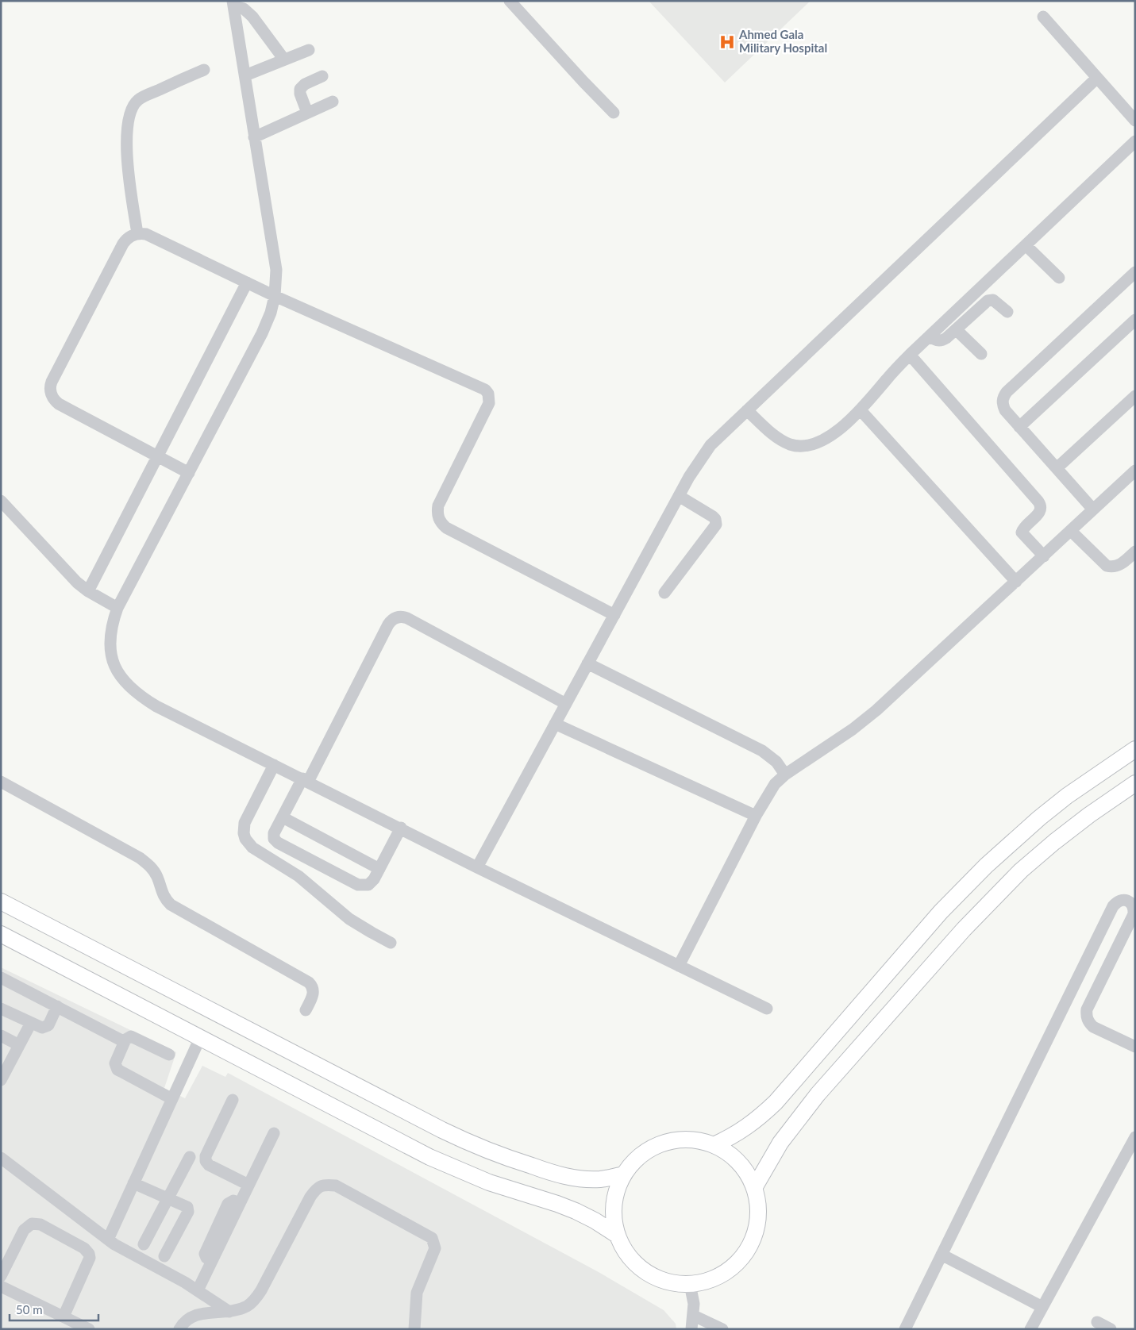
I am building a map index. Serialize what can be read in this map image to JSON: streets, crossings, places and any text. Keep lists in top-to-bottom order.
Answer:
{
  "places": {
    "hospital": ["Ahmed Gala Military Hospital"]
  },
  "scale_bar": "50 m"
}
